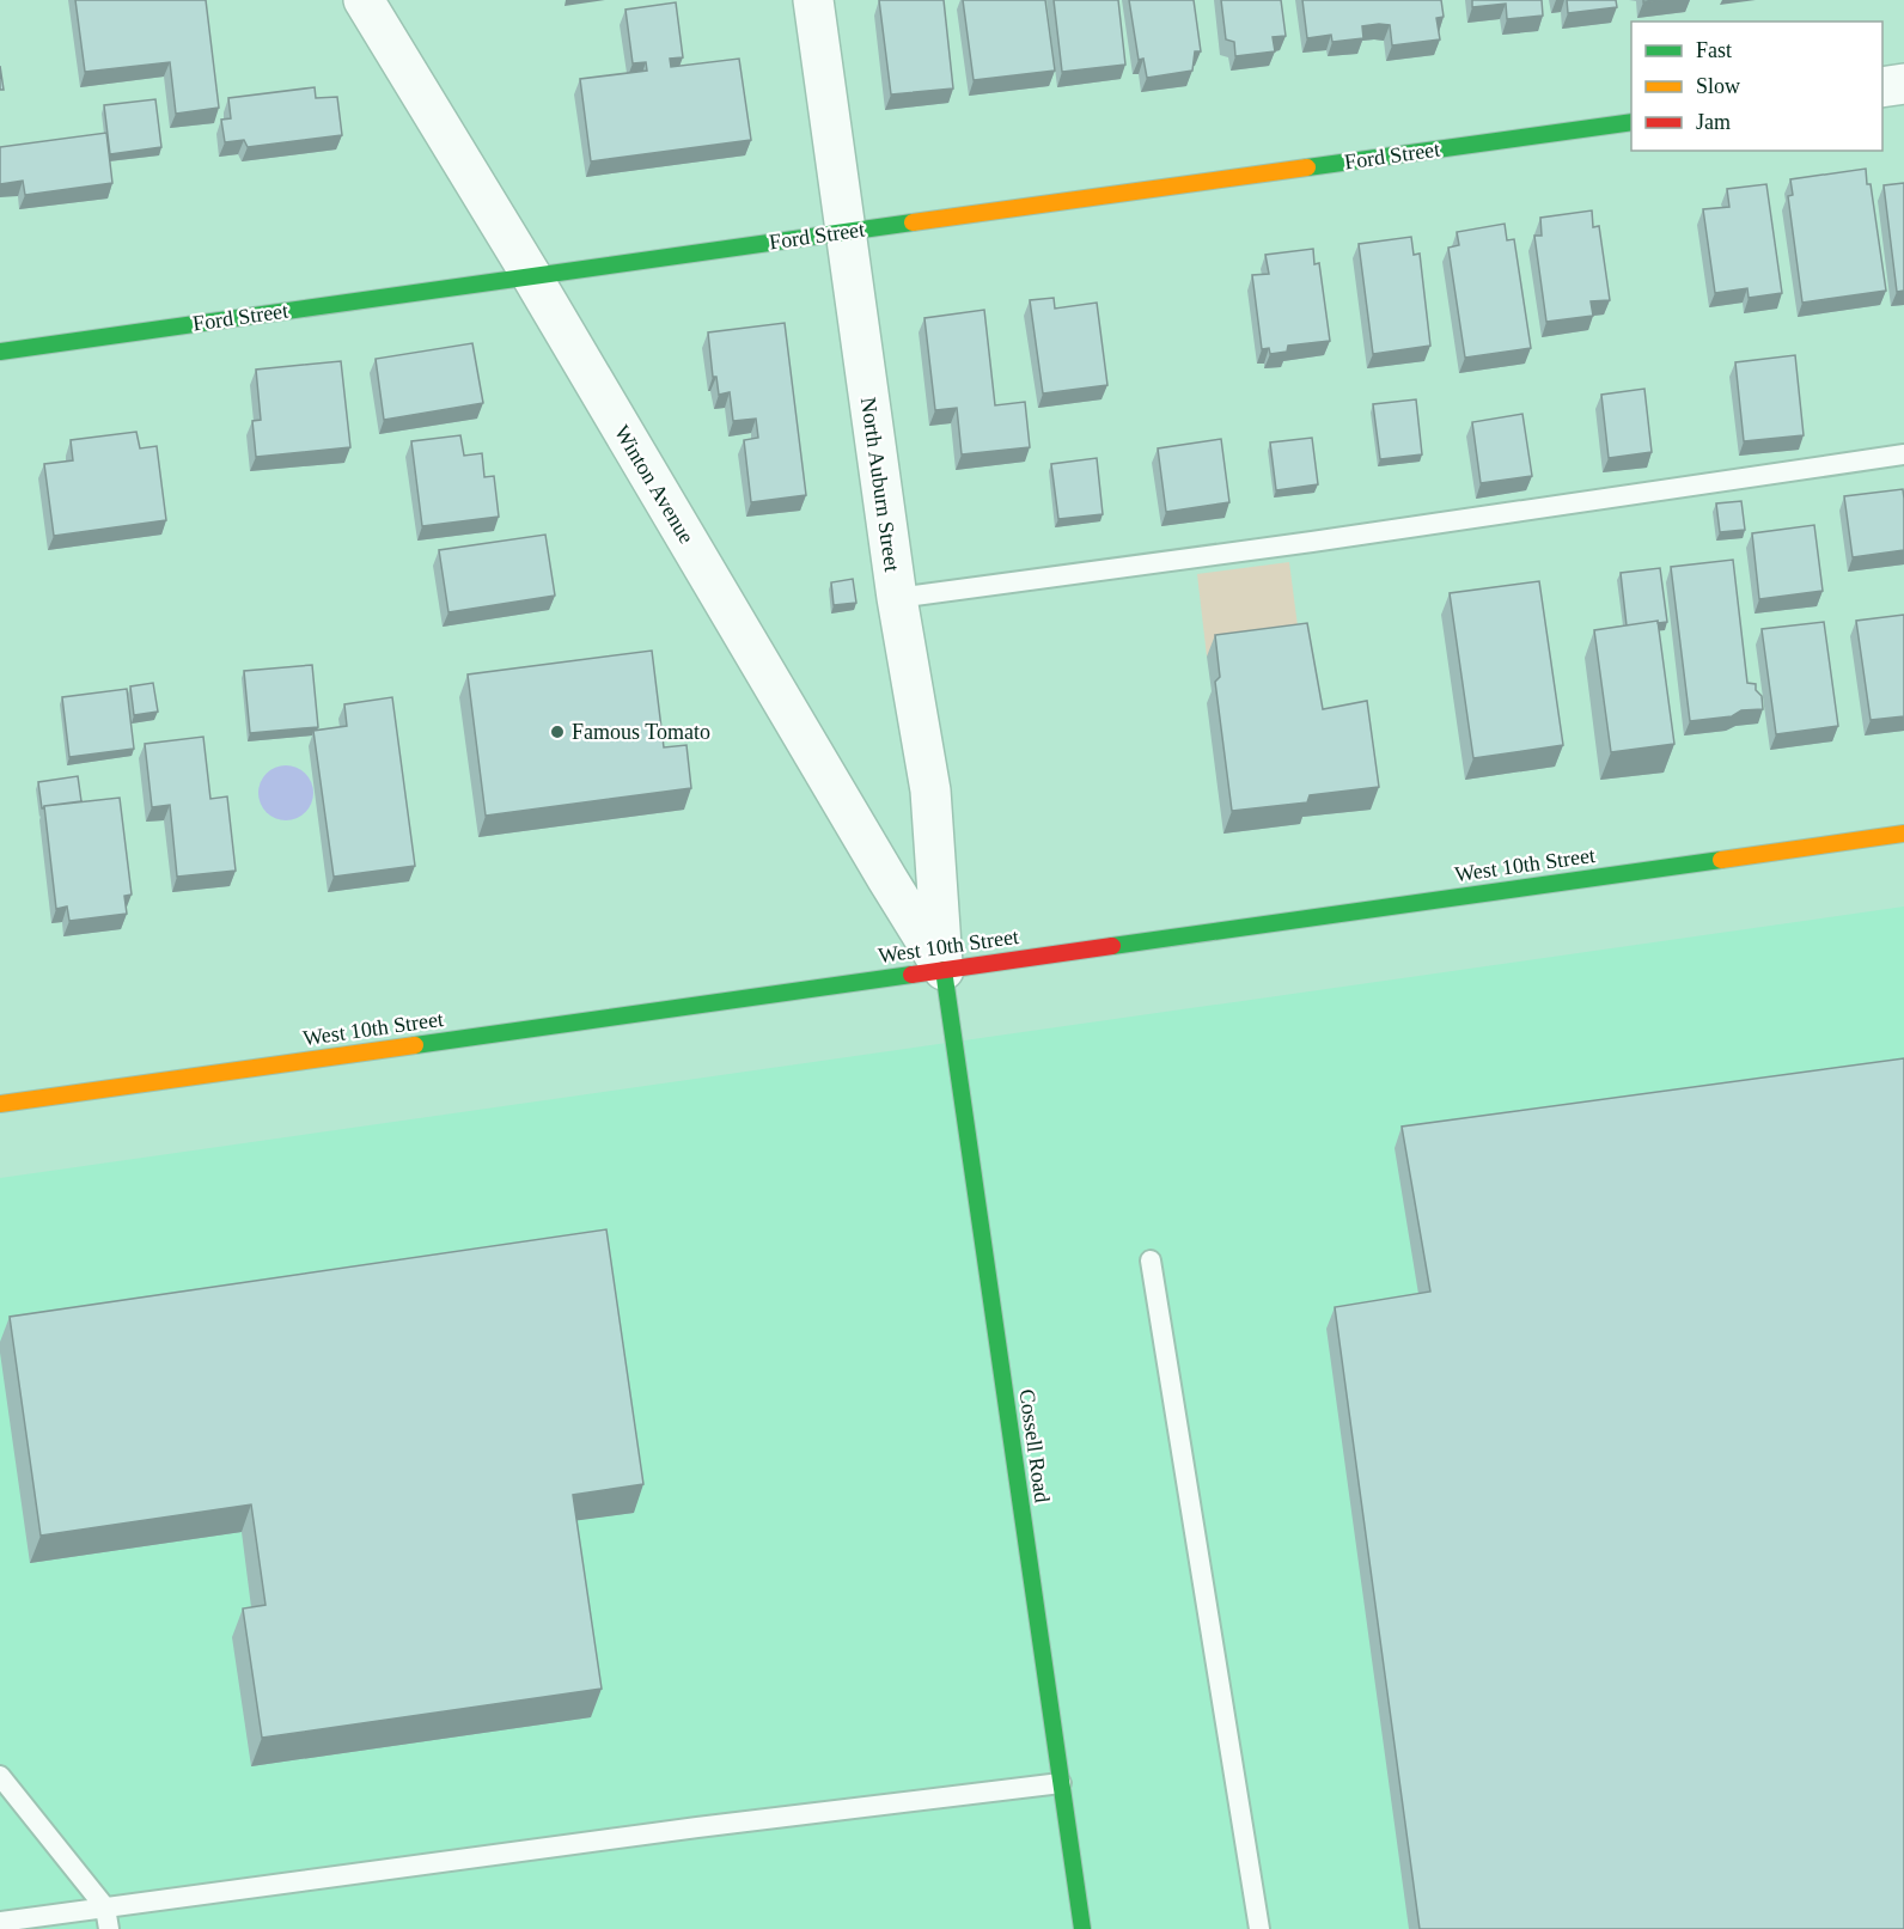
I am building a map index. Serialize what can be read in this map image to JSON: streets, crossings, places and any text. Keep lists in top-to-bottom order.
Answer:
{
  "streets": {
    "main road": ["Ford Street", "West 10th Street", "Cossell Road"],
    "street": ["Winton Avenue", "North Auburn Street"]
  },
  "crossings": [
    ["Ford Street", "Winton Avenue"],
    ["Ford Street", "North Auburn Street"],
    ["Winton Avenue", "North Auburn Street"],
    ["Winton Avenue", "West 10th Street"],
    ["Winton Avenue", "Cossell Road"],
    ["North Auburn Street", "West 10th Street"],
    ["North Auburn Street", "Cossell Road"],
    ["West 10th Street", "Cossell Road"]
  ],
  "places": ["Famous Tomato"],
  "legend": ["Fast", "Slow", "Jam"]
}
